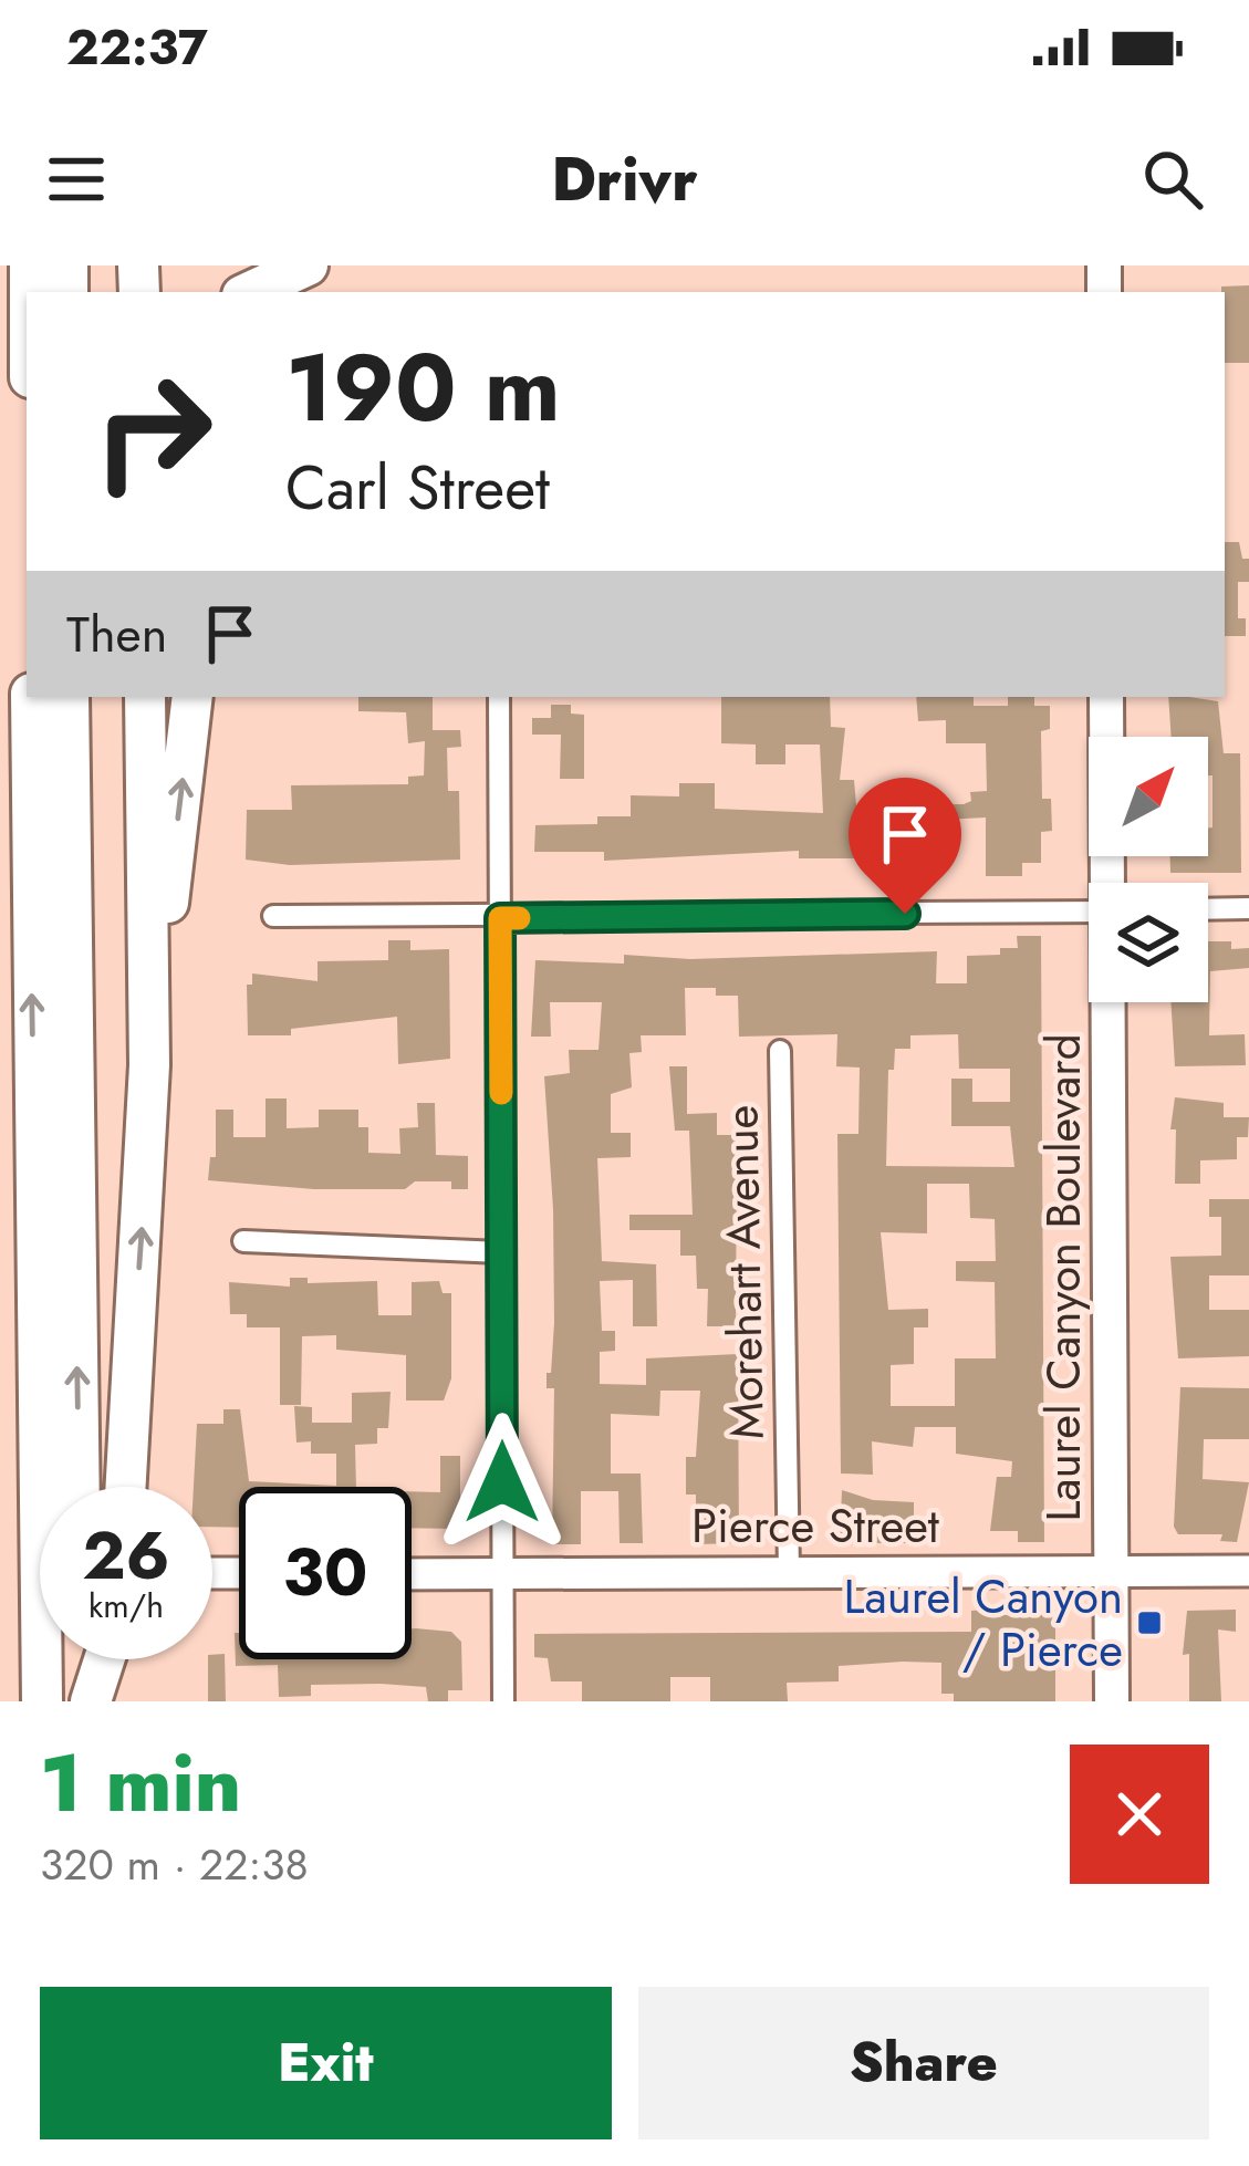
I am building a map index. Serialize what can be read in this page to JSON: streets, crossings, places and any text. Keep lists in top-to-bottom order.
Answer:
{
  "streets": {
    "main road": ["Laurel Canyon Boulevard"],
    "street": ["Morehart Avenue", "Pierce Street"]
  },
  "crossings": [
    ["Morehart Avenue", "Pierce Street"],
    ["Laurel Canyon Boulevard", "Pierce Street"]
  ],
  "places": {
    "transit": ["Laurel Canyon / Pierce"]
  },
  "north": "top right",
  "page": {
    "status": "22:37",
    "header": "Drivr",
    "turn": ["190 m", "Carl Street"],
    "then": "Then",
    "speed": "26 km/h",
    "limit": "30",
    "heading": ["1 min", "320 m · 22:38"],
    "buttons": ["Exit", "Share"]
  }
}
